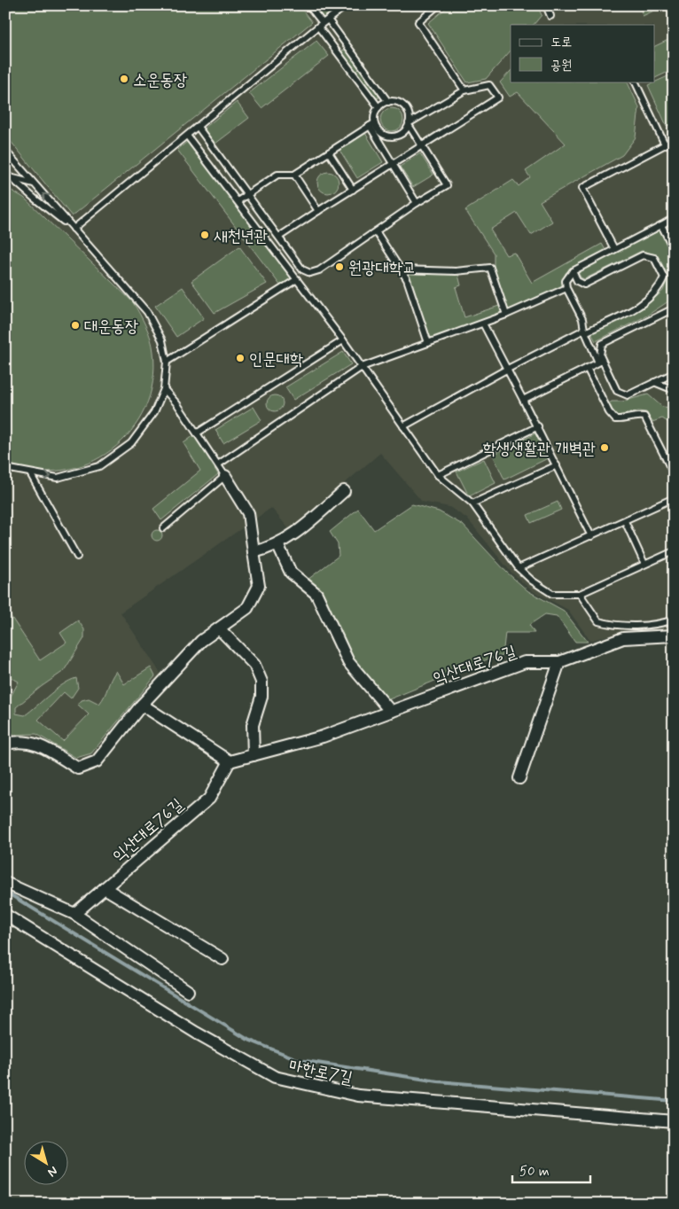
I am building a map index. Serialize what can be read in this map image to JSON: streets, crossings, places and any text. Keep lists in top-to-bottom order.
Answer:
{
  "streets": {
    "street": ["익산대로76길", "마한로7길"]
  },
  "places": [
    "소운동장",
    "새천년관",
    "원광대학교",
    "대운동장",
    "인문대학",
    "학생생활관 개벽관"
  ],
  "legend": ["도로", "공원"],
  "scale_bar": "50 m",
  "north": "bottom right"
}
